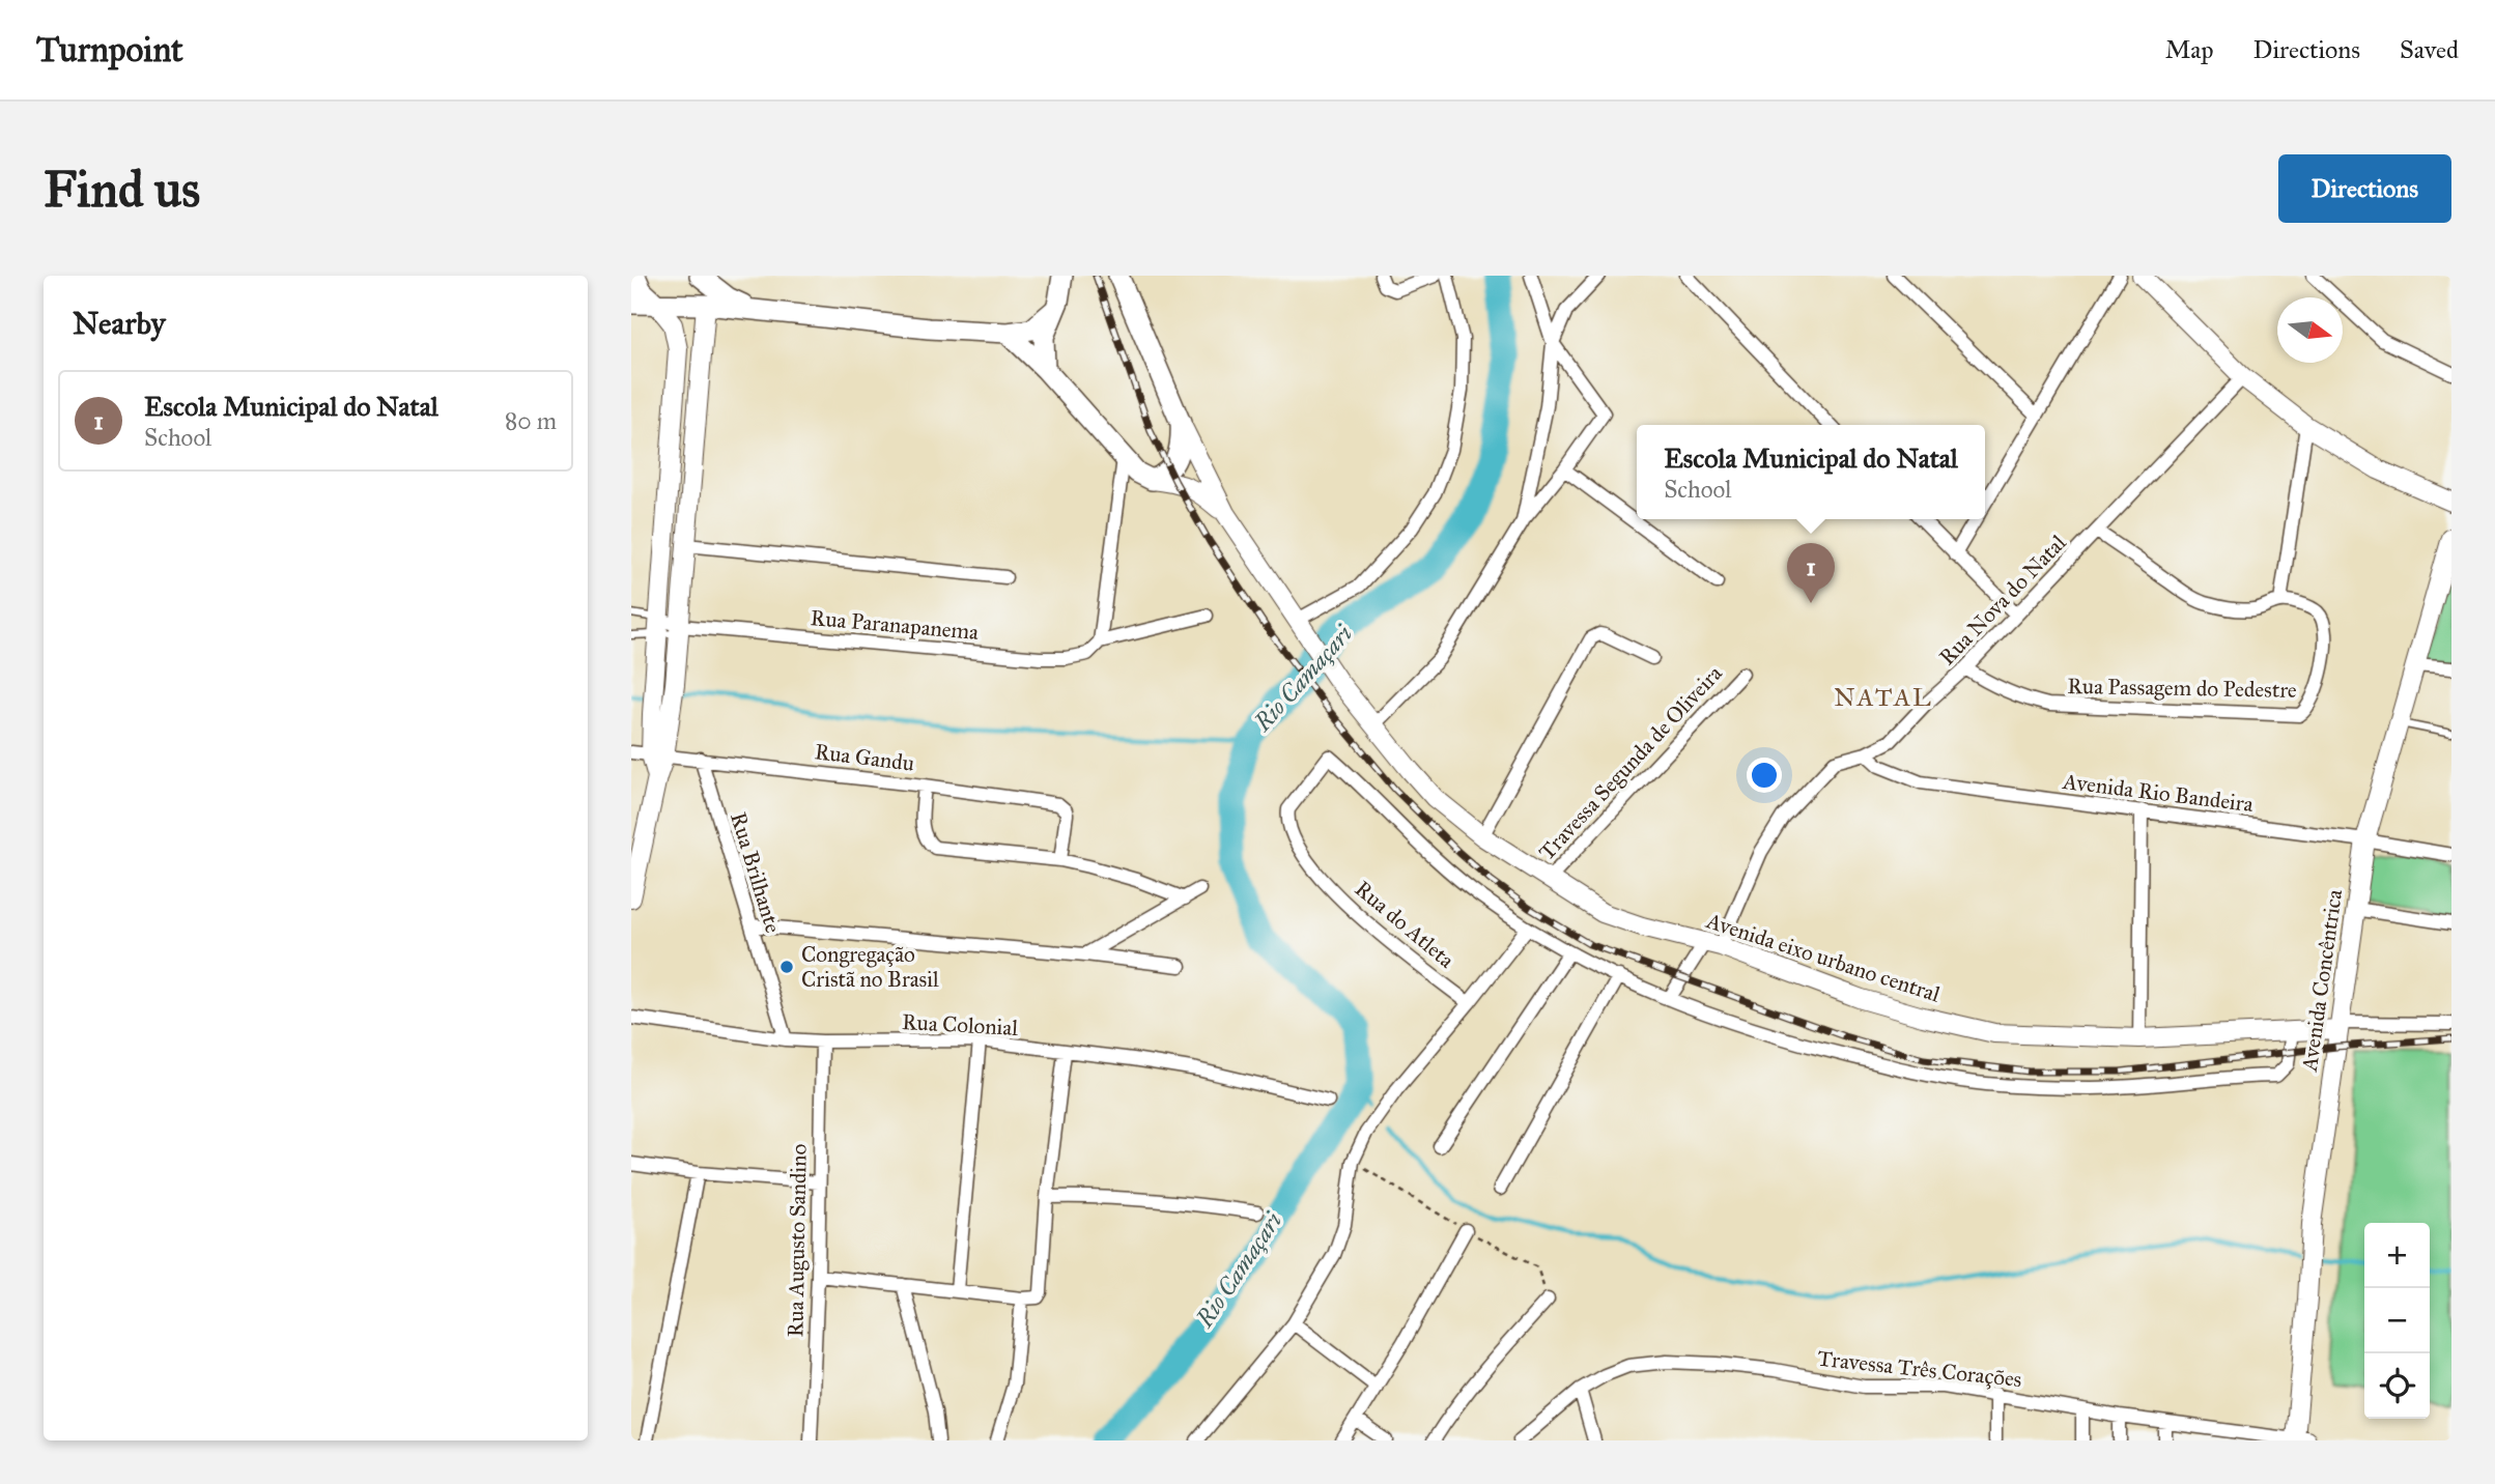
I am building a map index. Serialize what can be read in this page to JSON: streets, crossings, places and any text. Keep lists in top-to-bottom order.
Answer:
{
  "streets": {
    "street": [
      "Rua Nova do Natal",
      "Rua Paranapanema",
      "Rua Passagem do Pedestre",
      "Rua Gandu",
      "Travessa Segunda de Oliveira",
      "Avenida Rio Bandeira",
      "Rua Brilhante",
      "Rua do Atleta",
      "Avenida eixo urbano central",
      "Avenida Concêntrica",
      "Rua Colonial",
      "Rua Augusto Sandino",
      "Travessa Três Corações"
    ]
  },
  "crossings": [
    ["Rua Nova do Natal", "Rua Passagem do Pedestre"],
    ["Rua Nova do Natal", "Avenida Rio Bandeira"],
    ["Rua Nova do Natal", "Avenida eixo urbano central"],
    ["Rua Gandu", "Rua Brilhante"],
    ["Travessa Segunda de Oliveira", "Avenida eixo urbano central"],
    ["Avenida Rio Bandeira", "Avenida Concêntrica"],
    ["Rua Brilhante", "Rua Colonial"],
    ["Avenida eixo urbano central", "Avenida Concêntrica"],
    ["Avenida Concêntrica", "Travessa Três Corações"],
    ["Rua Colonial", "Rua Augusto Sandino"]
  ],
  "districts": ["NATAL"],
  "water": ["Rio Camaçari"],
  "places": ["Congregação Cristã no Brasil"],
  "north": "right",
  "page": {
    "header": "Turnpoint",
    "nav": ["Map", "Directions", "Saved"],
    "buttons": "Directions",
    "title": "Find us",
    "heading": "Nearby",
    "list": [
      {
        "mark": "1",
        "name": "Escola Municipal do Natal",
        "note": "School",
        "value": "80 m"
      }
    ],
    "popup": ["Escola Municipal do Natal", "School"],
    "pins": "1",
    "map_buttons": ["+", "−"]
  }
}
